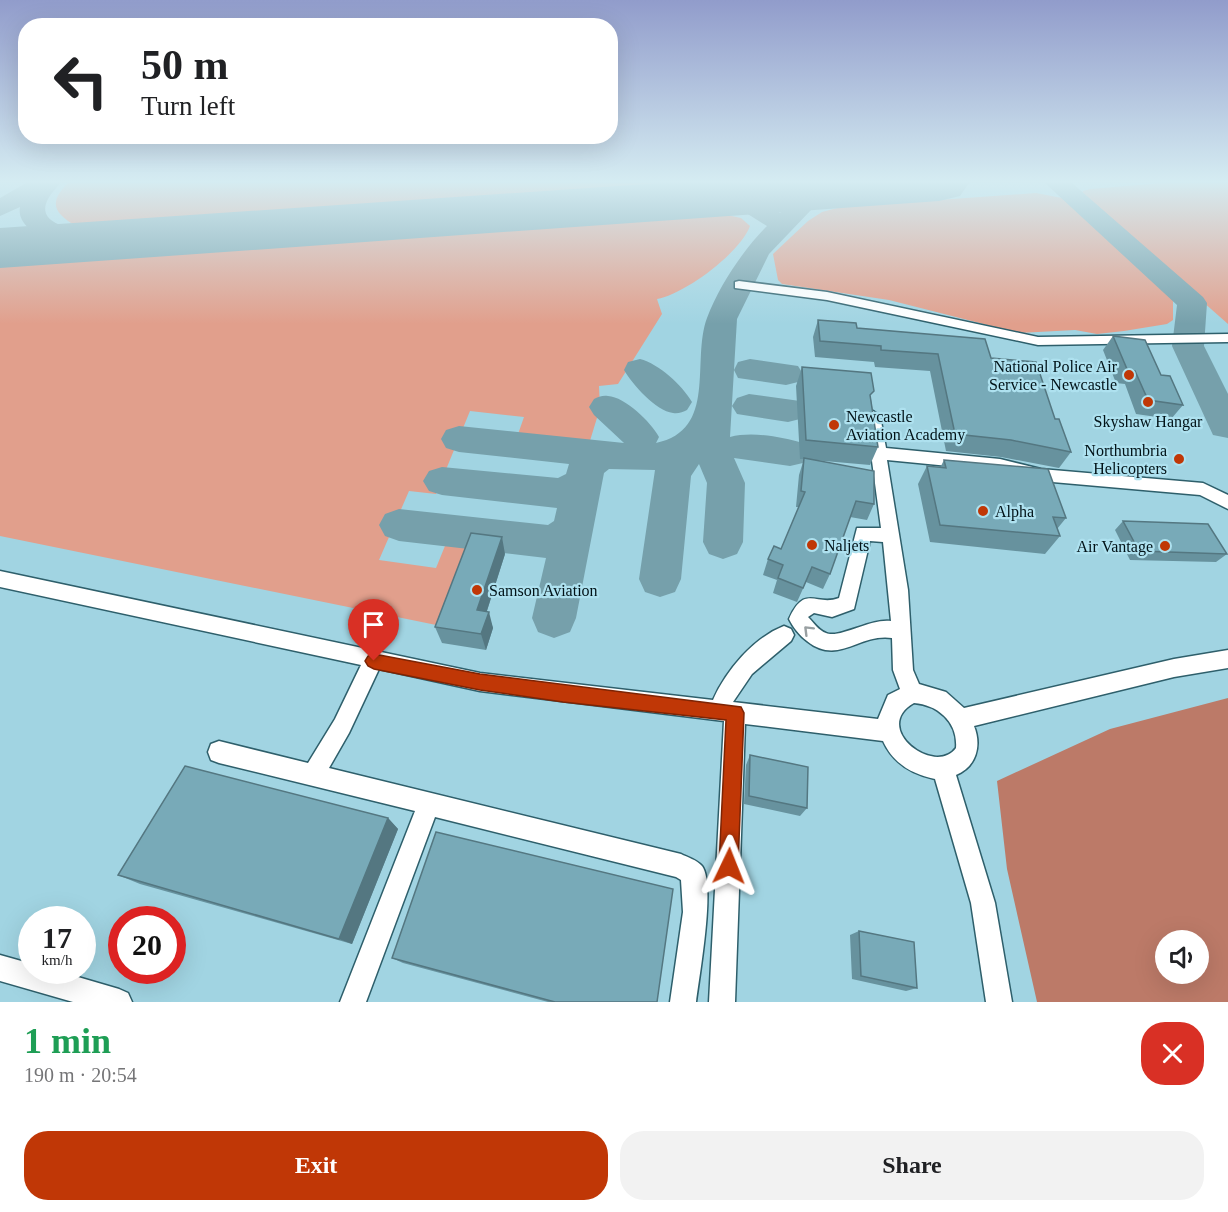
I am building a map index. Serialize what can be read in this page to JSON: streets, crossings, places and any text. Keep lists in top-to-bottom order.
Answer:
{
  "places": [
    "National Police Air Service - Newcastle",
    "Skyshaw Hangar",
    "Newcastle Aviation Academy",
    "Northumbria Helicopters",
    "Alpha",
    "Naljets",
    "Air Vantage",
    "Samson Aviation"
  ],
  "page": {
    "turn": ["50 m", "Turn left"],
    "speed": "17 km/h",
    "limit": "20",
    "heading": ["1 min", "190 m · 20:54"],
    "buttons": ["Exit", "Share"]
  }
}
